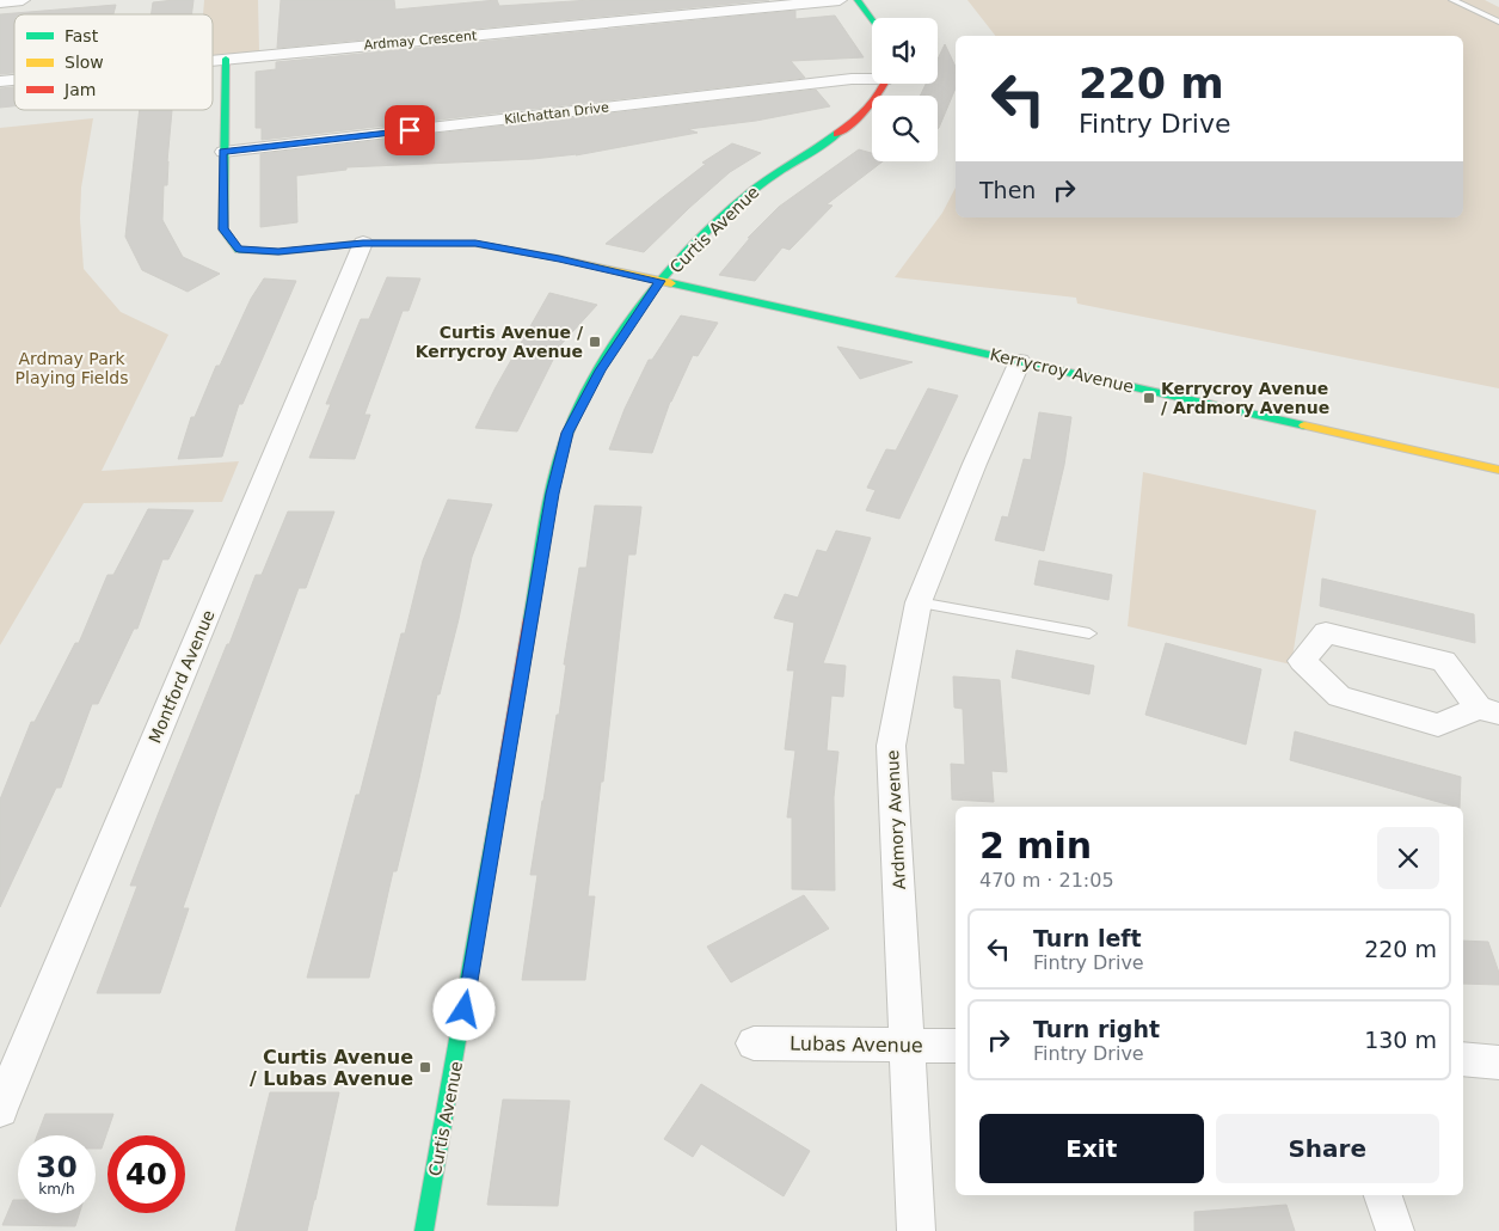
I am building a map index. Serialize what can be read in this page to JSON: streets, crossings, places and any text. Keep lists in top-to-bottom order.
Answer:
{
  "streets": {
    "street": [
      "Ardmay Crescent",
      "Kilchattan Drive",
      "Curtis Avenue",
      "Kerrycroy Avenue",
      "Montford Avenue",
      "Ardmory Avenue",
      "Lubas Avenue"
    ]
  },
  "crossings": [
    ["Kilchattan Drive", "Kerrycroy Avenue"],
    ["Curtis Avenue", "Kerrycroy Avenue"],
    ["Kerrycroy Avenue", "Montford Avenue"],
    ["Kerrycroy Avenue", "Ardmory Avenue"],
    ["Ardmory Avenue", "Lubas Avenue"]
  ],
  "parks": ["Ardmay Park Playing Fields"],
  "places": {
    "transit": ["Curtis Avenue / Kerrycroy Avenue", "Kerrycroy Avenue / Ardmory Avenue", "Curtis Avenue / Lubas Avenue"]
  },
  "legend": ["Fast", "Slow", "Jam"],
  "page": {
    "turn": ["220 m", "Fintry Drive"],
    "then": "Then",
    "heading": ["2 min", "470 m · 21:05"],
    "list": [
      {
        "name": "Turn left",
        "note": "Fintry Drive",
        "value": "220 m"
      },
      {
        "name": "Turn right",
        "note": "Fintry Drive",
        "value": "130 m"
      }
    ],
    "buttons": ["Exit", "Share"],
    "speed": "30 km/h",
    "limit": "40"
  }
}
